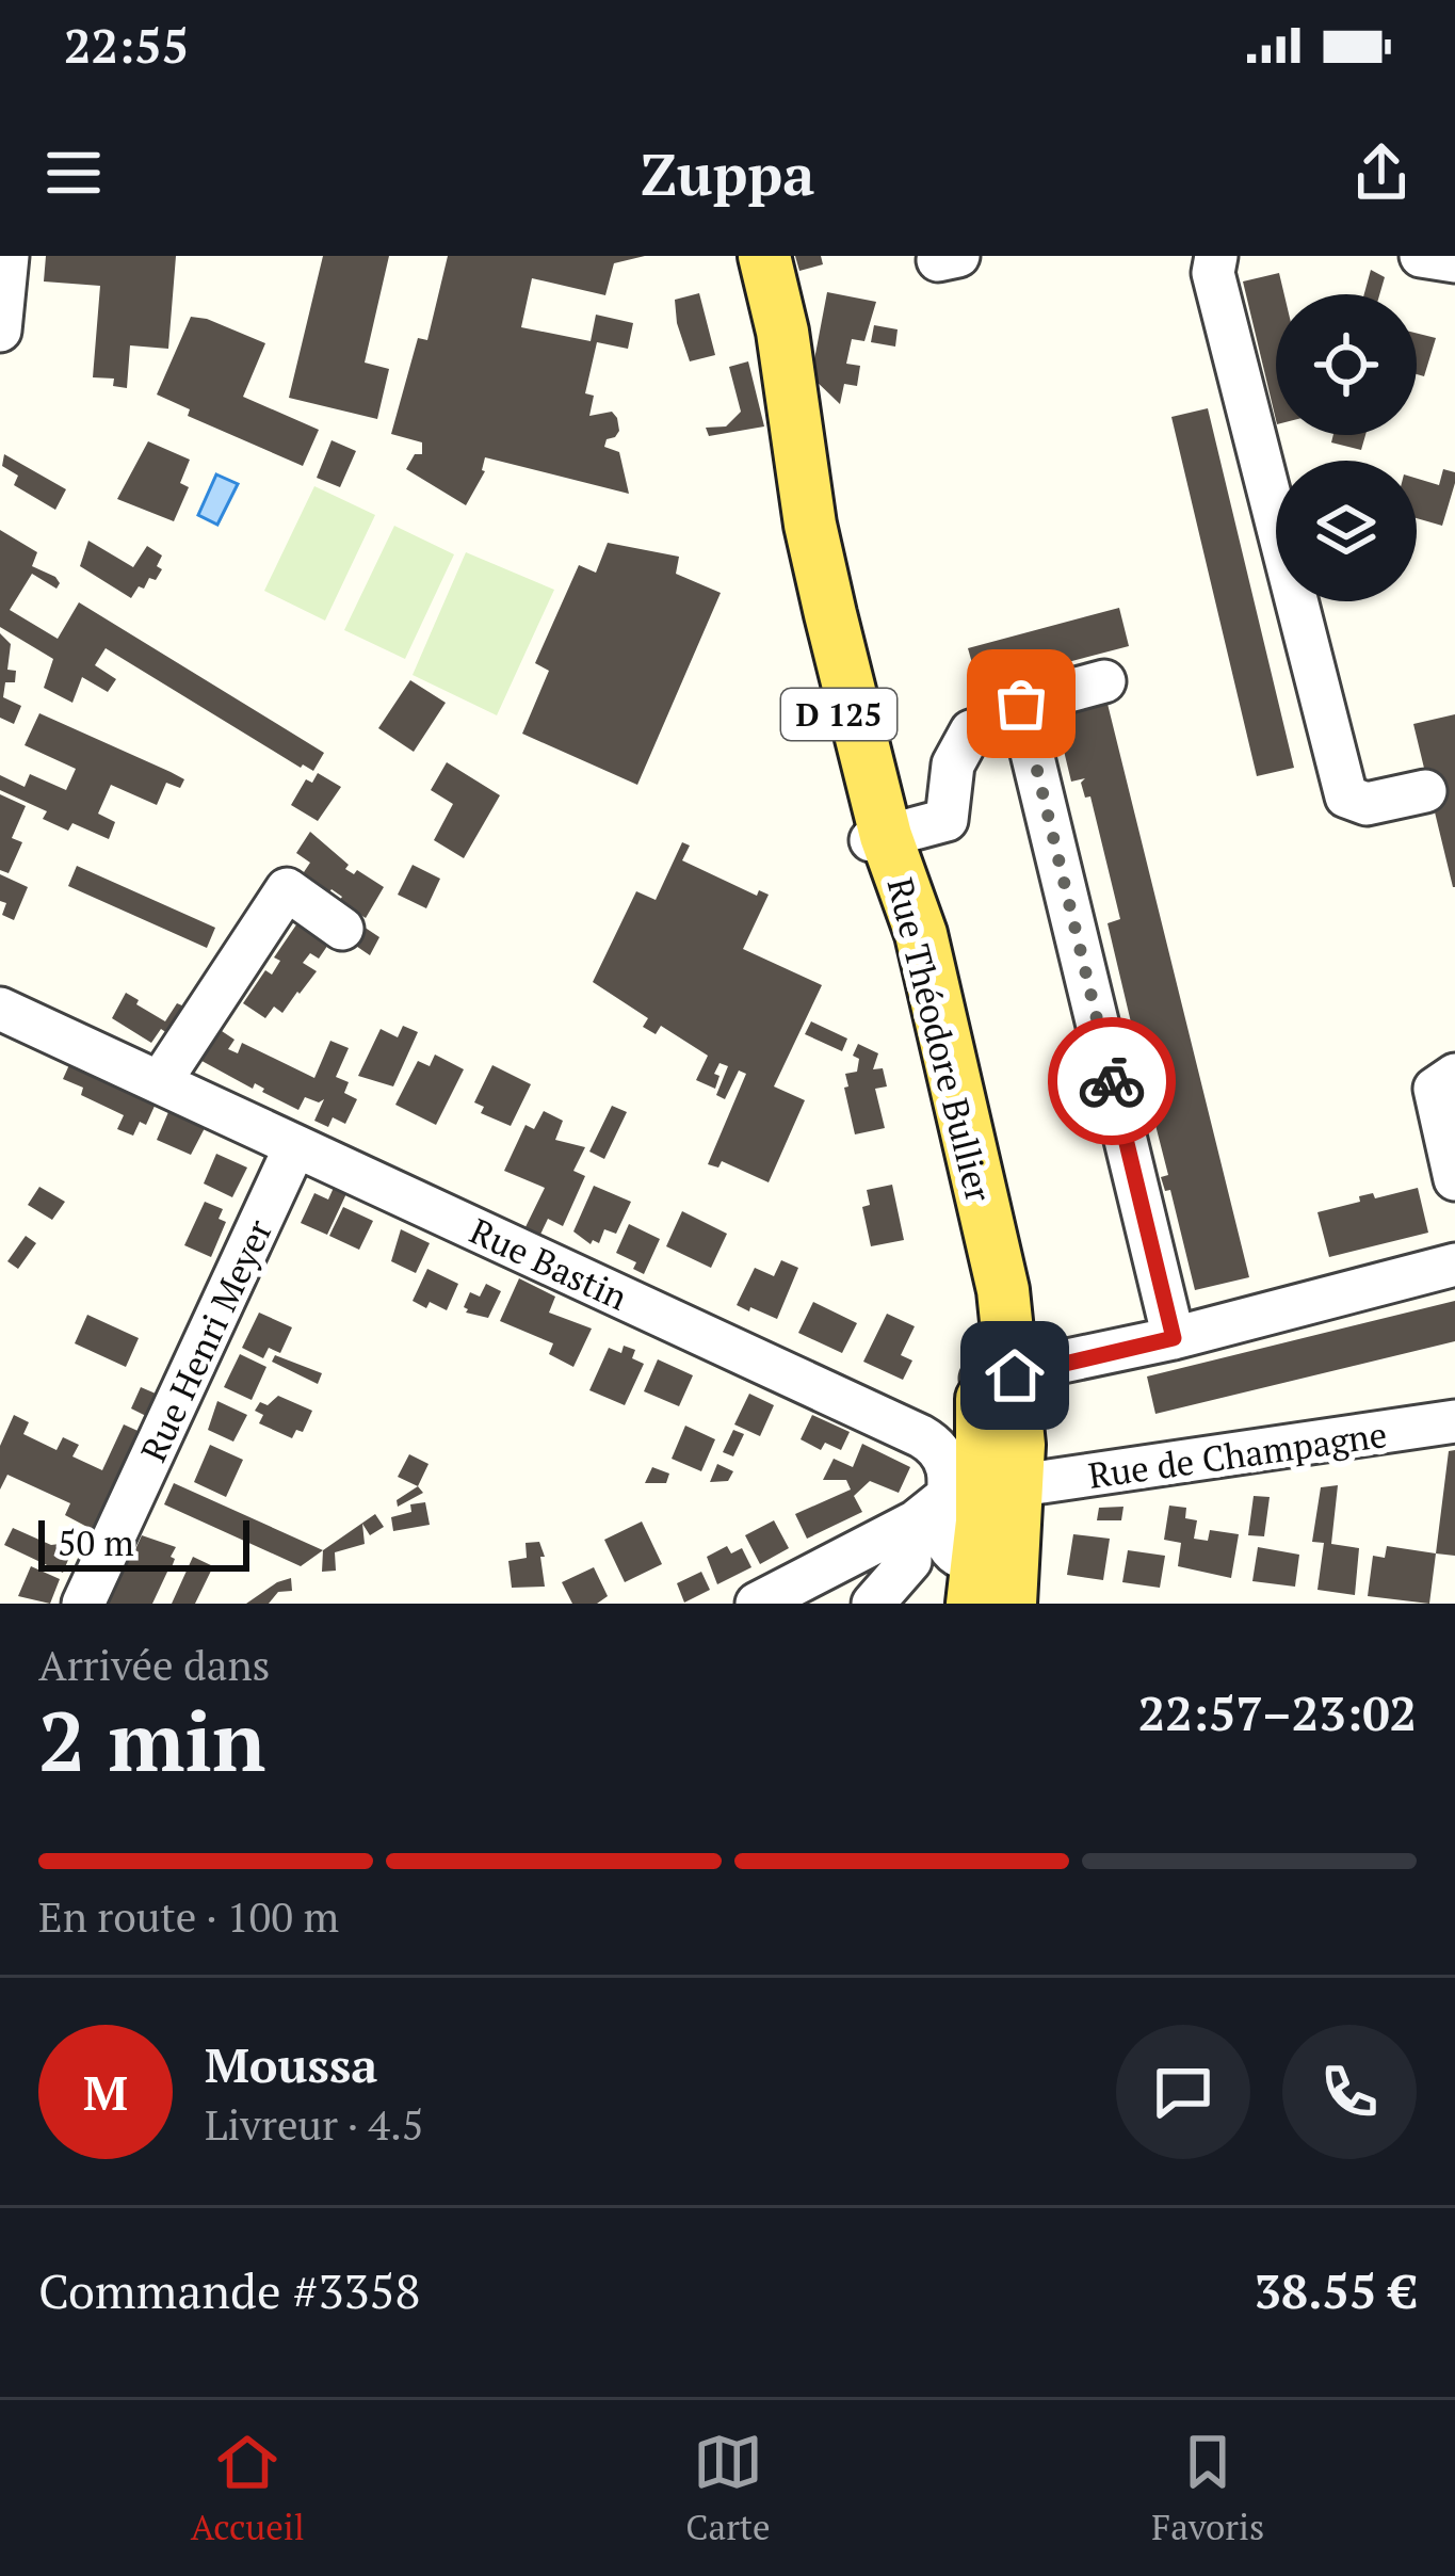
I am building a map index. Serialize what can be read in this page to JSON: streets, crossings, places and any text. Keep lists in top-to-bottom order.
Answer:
{
  "streets": {
    "main road": ["D 125", "Rue Théodore Bullier"],
    "street": ["Rue Bastin", "Rue Henri Meyer", "Rue de Champagne"]
  },
  "crossings": [
    ["Rue Théodore Bullier", "Rue Bastin"],
    ["Rue Théodore Bullier", "Rue de Champagne"],
    ["Rue Bastin", "Rue Henri Meyer"],
    ["Rue Bastin", "Rue de Champagne"]
  ],
  "scale_bar": "50 m",
  "page": {
    "status": "22:55",
    "header": "Zuppa",
    "scale": "50 m",
    "heading": ["2 min", "Arrivée dans", "22:57–23:02"],
    "panel": [
      "Moussa",
      "Livreur · 4.5",
      "Commande #3358",
      "38.55 €"
    ],
    "bar": "En route · 100 m",
    "round": "M",
    "tabs": ["Accueil", "Carte", "Favoris"]
  }
}
